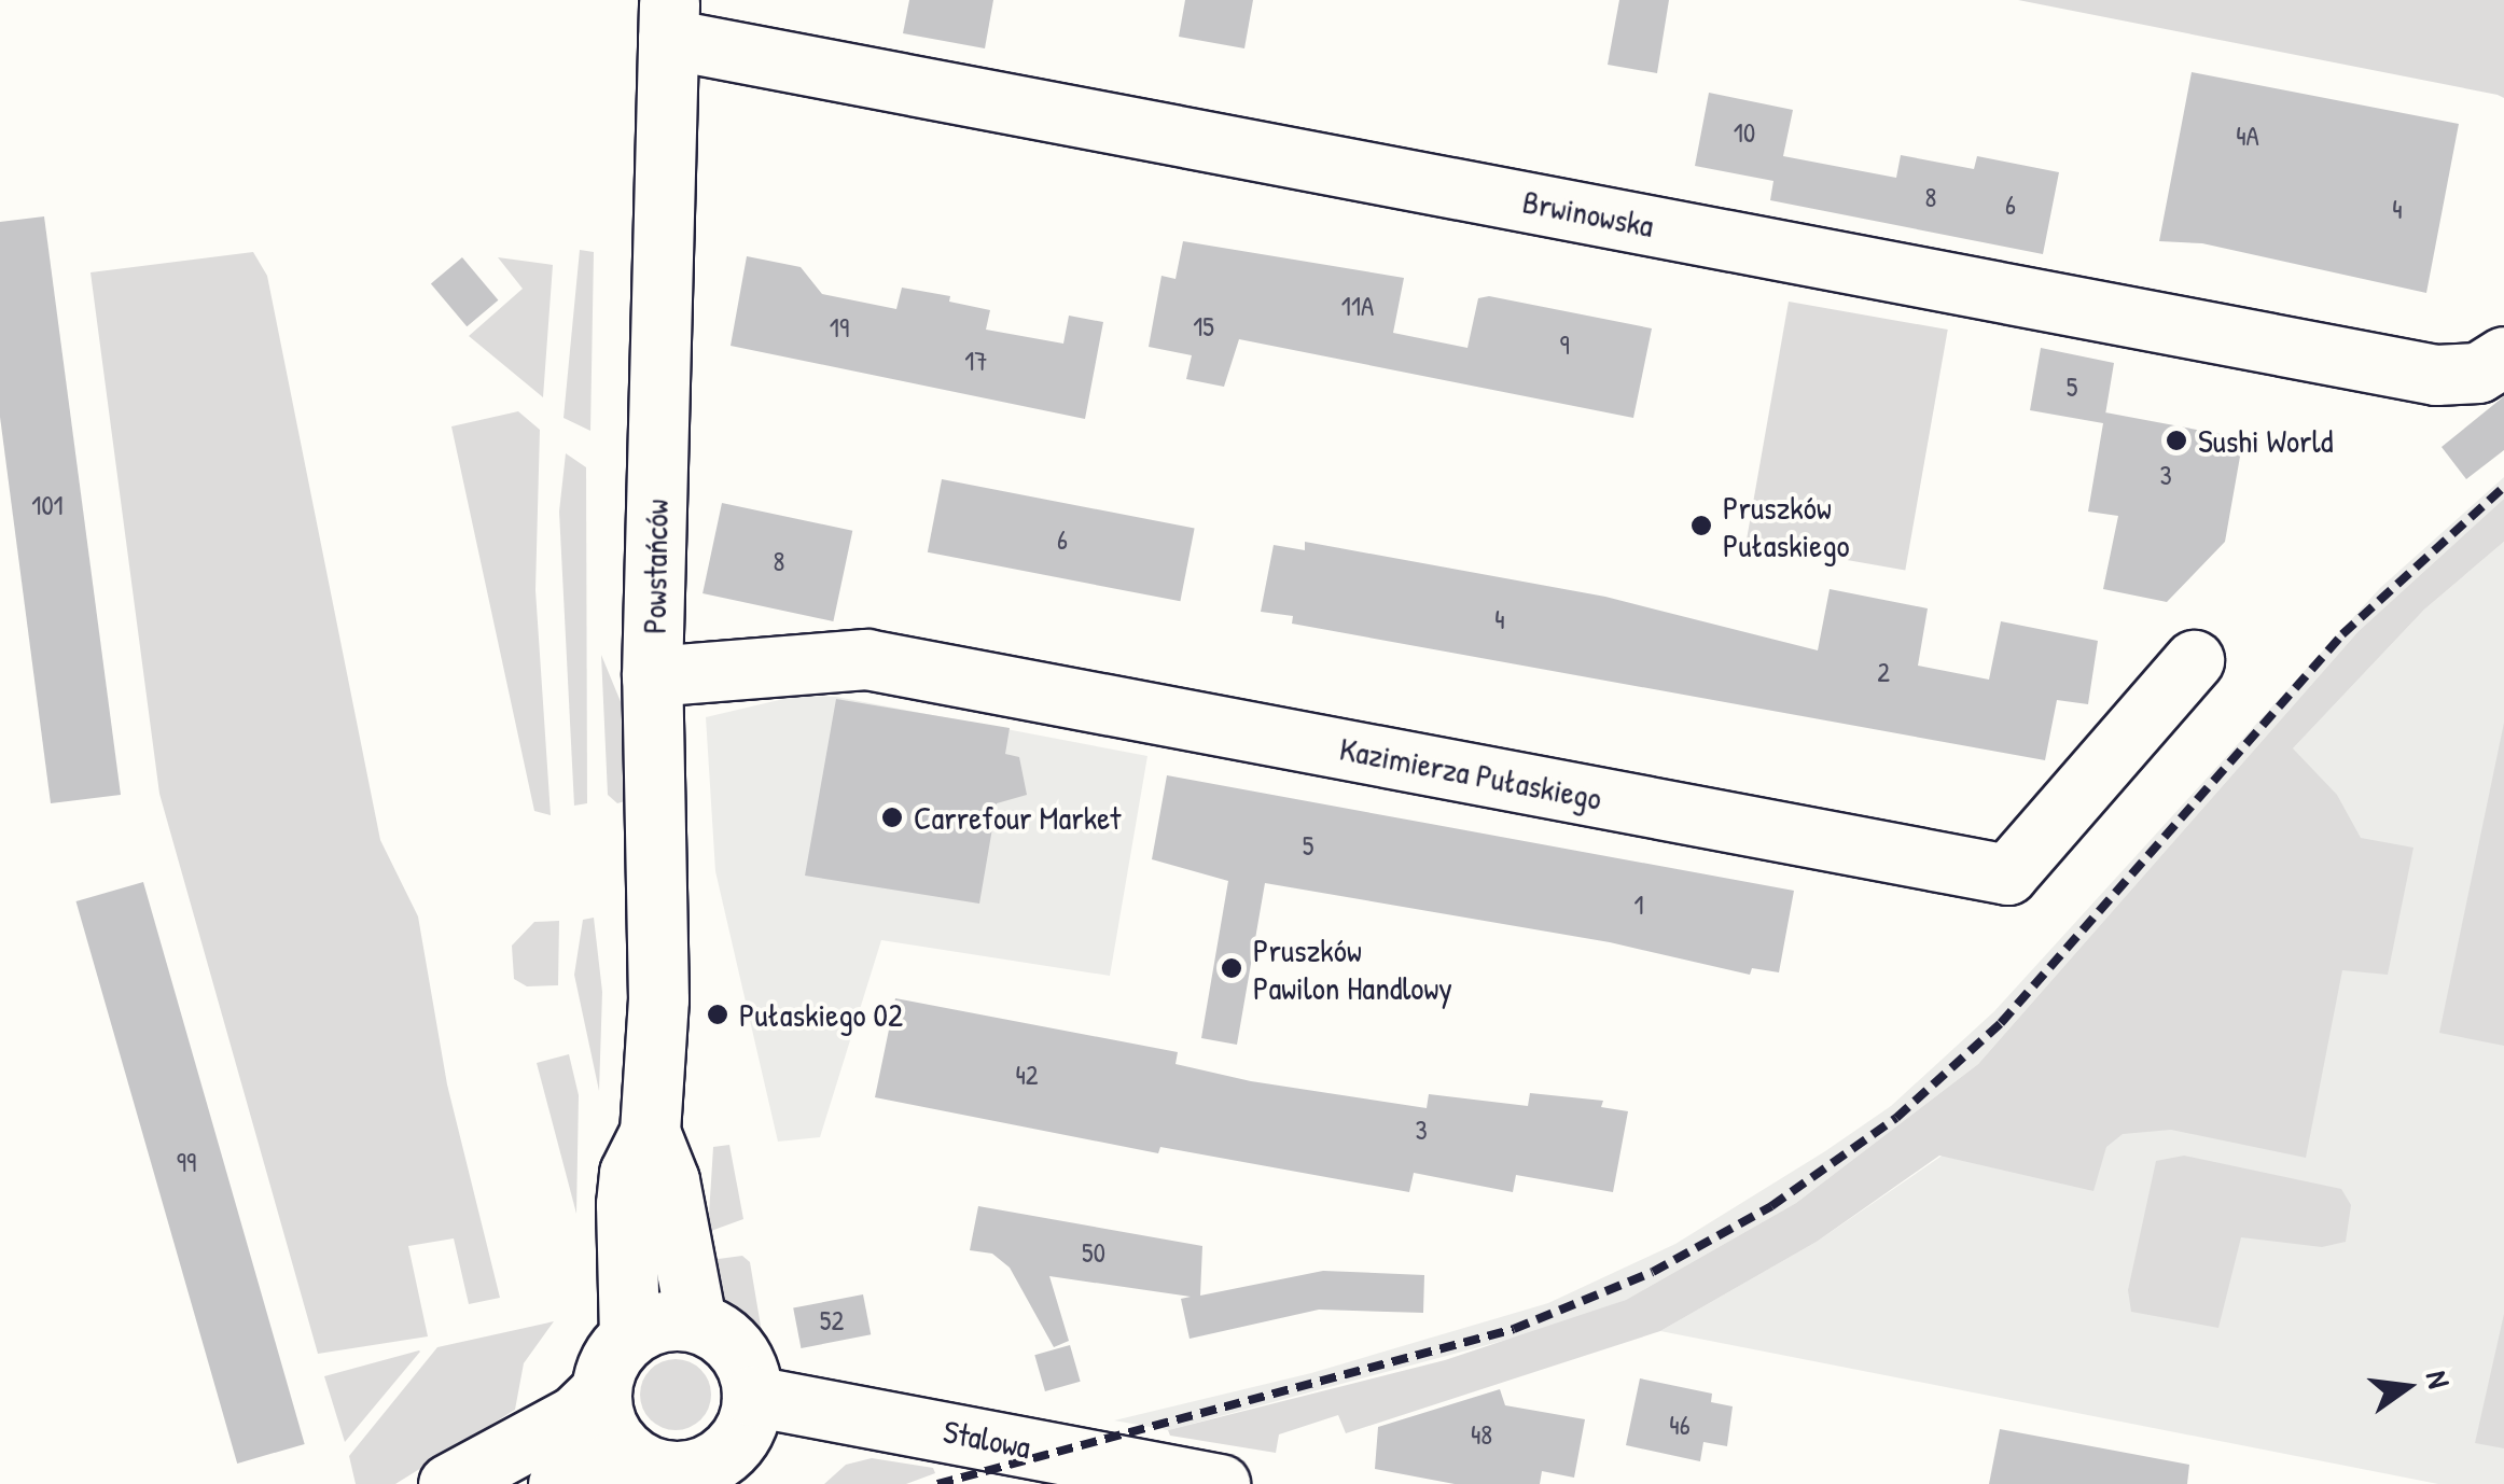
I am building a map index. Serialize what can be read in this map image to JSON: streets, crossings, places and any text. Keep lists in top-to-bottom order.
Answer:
{
  "streets": {
    "street": [
      "Brwinowska",
      "Powstańców",
      "Kazimierza Pułaskiego",
      "Stalowa"
    ]
  },
  "crossings": [
    ["Brwinowska", "Powstańców"],
    ["Powstańców", "Kazimierza Pułaskiego"],
    ["Powstańców", "Stalowa"]
  ],
  "places": [
    "Sushi World",
    "Pruszków Pułaskiego",
    "Carrefour Market",
    "Pruszków Pawilon Handlowy",
    "Pułaskiego 02"
  ],
  "house_numbers": [
    "10",
    "4A",
    "8",
    "6",
    "4",
    "11A",
    "15",
    "19",
    "9",
    "17",
    "5",
    "3",
    "101",
    "6",
    "8",
    "4",
    "2",
    "5",
    "1",
    "42",
    "3",
    "99",
    "50",
    "52",
    "46",
    "48"
  ],
  "north": "right"
}
